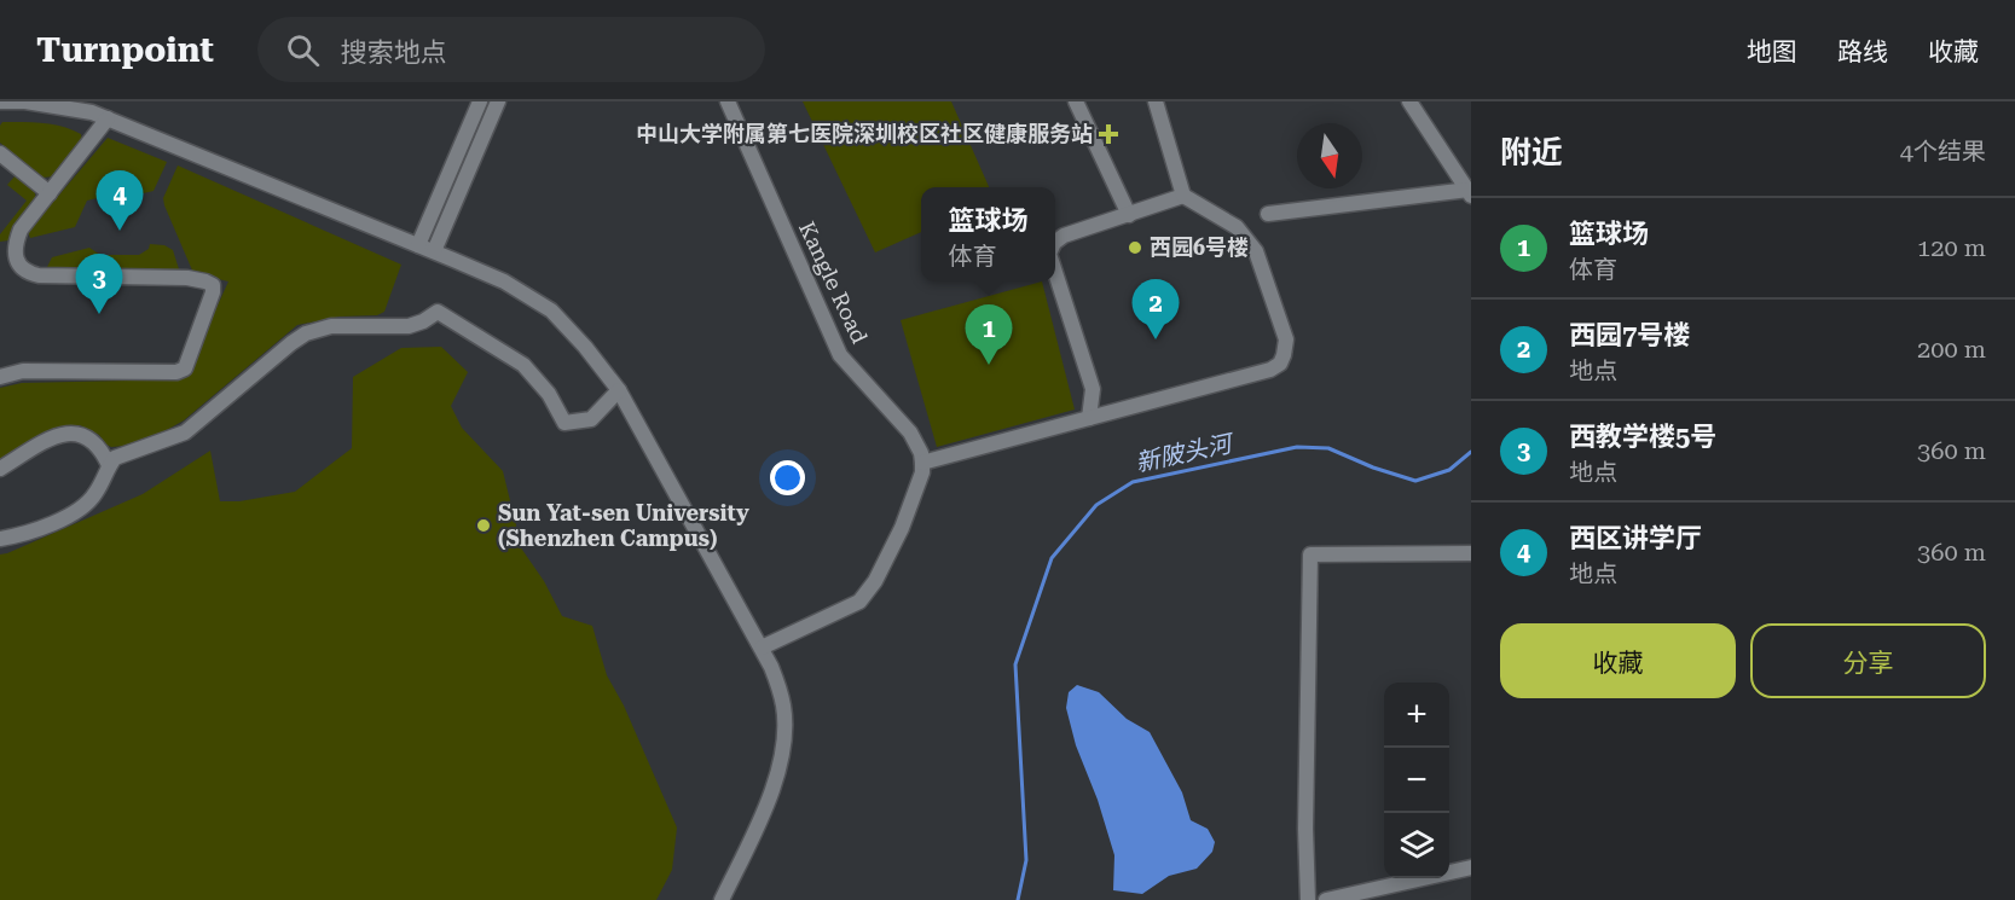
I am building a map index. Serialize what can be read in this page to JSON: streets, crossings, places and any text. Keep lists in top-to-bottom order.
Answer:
{
  "streets": {
    "street": ["Kangle Road"]
  },
  "water": ["新陂头河"],
  "places": {
    "health": ["中山大学附属第七医院深圳校区社区健康服务站"],
    "other": ["西园6号楼", "Sun Yat-sen University (Shenzhen Campus)"]
  },
  "north": "bottom",
  "page": {
    "header": "Turnpoint",
    "search": "搜索地点",
    "nav": ["地图", "路线", "收藏"],
    "heading": ["附近", "4个结果"],
    "pins": [
      "4",
      "3",
      "2",
      "1"
    ],
    "popup": ["篮球场", "体育"],
    "list": [
      {
        "mark": "1",
        "name": "篮球场",
        "note": "体育",
        "value": "120 m"
      },
      {
        "mark": "2",
        "name": "西园7号楼",
        "note": "地点",
        "value": "200 m"
      },
      {
        "mark": "3",
        "name": "西教学楼5号",
        "note": "地点",
        "value": "360 m"
      },
      {
        "mark": "4",
        "name": "西区讲学厅",
        "note": "地点",
        "value": "360 m"
      }
    ],
    "buttons": ["收藏", "分享"],
    "map_buttons": ["+", "−"]
  }
}
